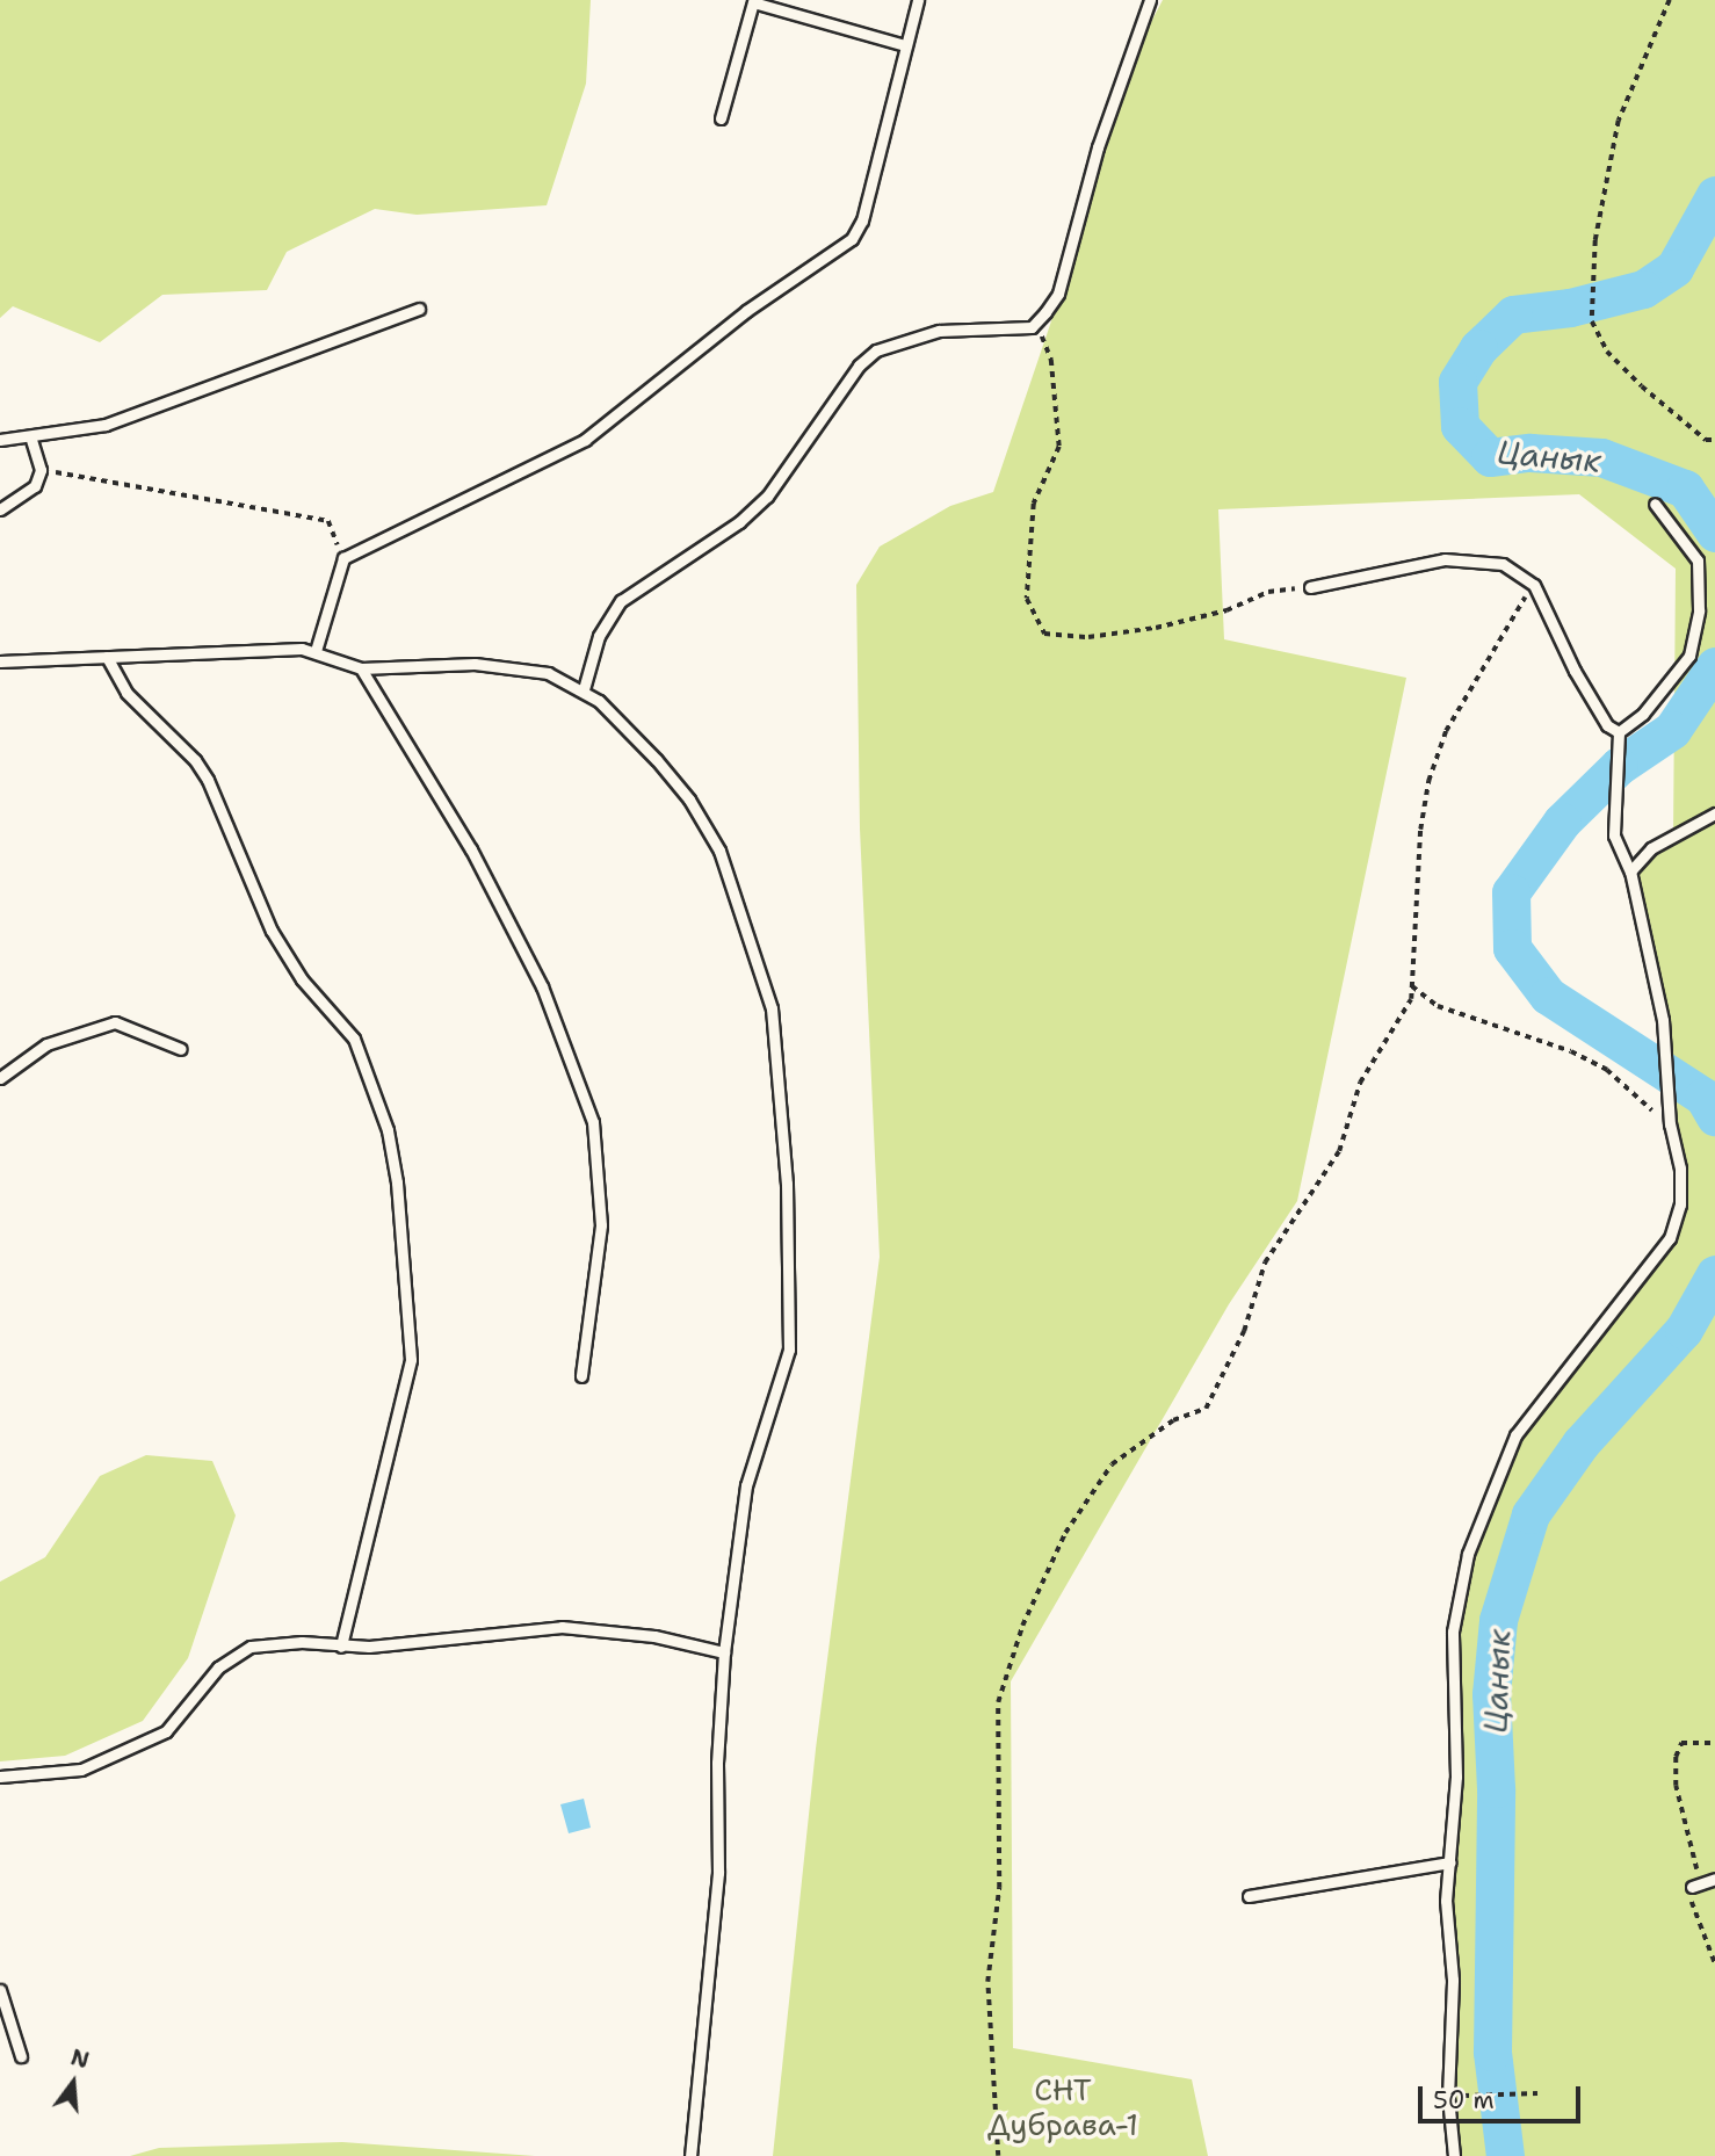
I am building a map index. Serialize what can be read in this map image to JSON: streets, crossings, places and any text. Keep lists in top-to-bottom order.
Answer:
{
  "water": ["Цанык"],
  "parks": ["СНТ Дубрава-1"],
  "scale_bar": "50 m",
  "north": "top"
}
